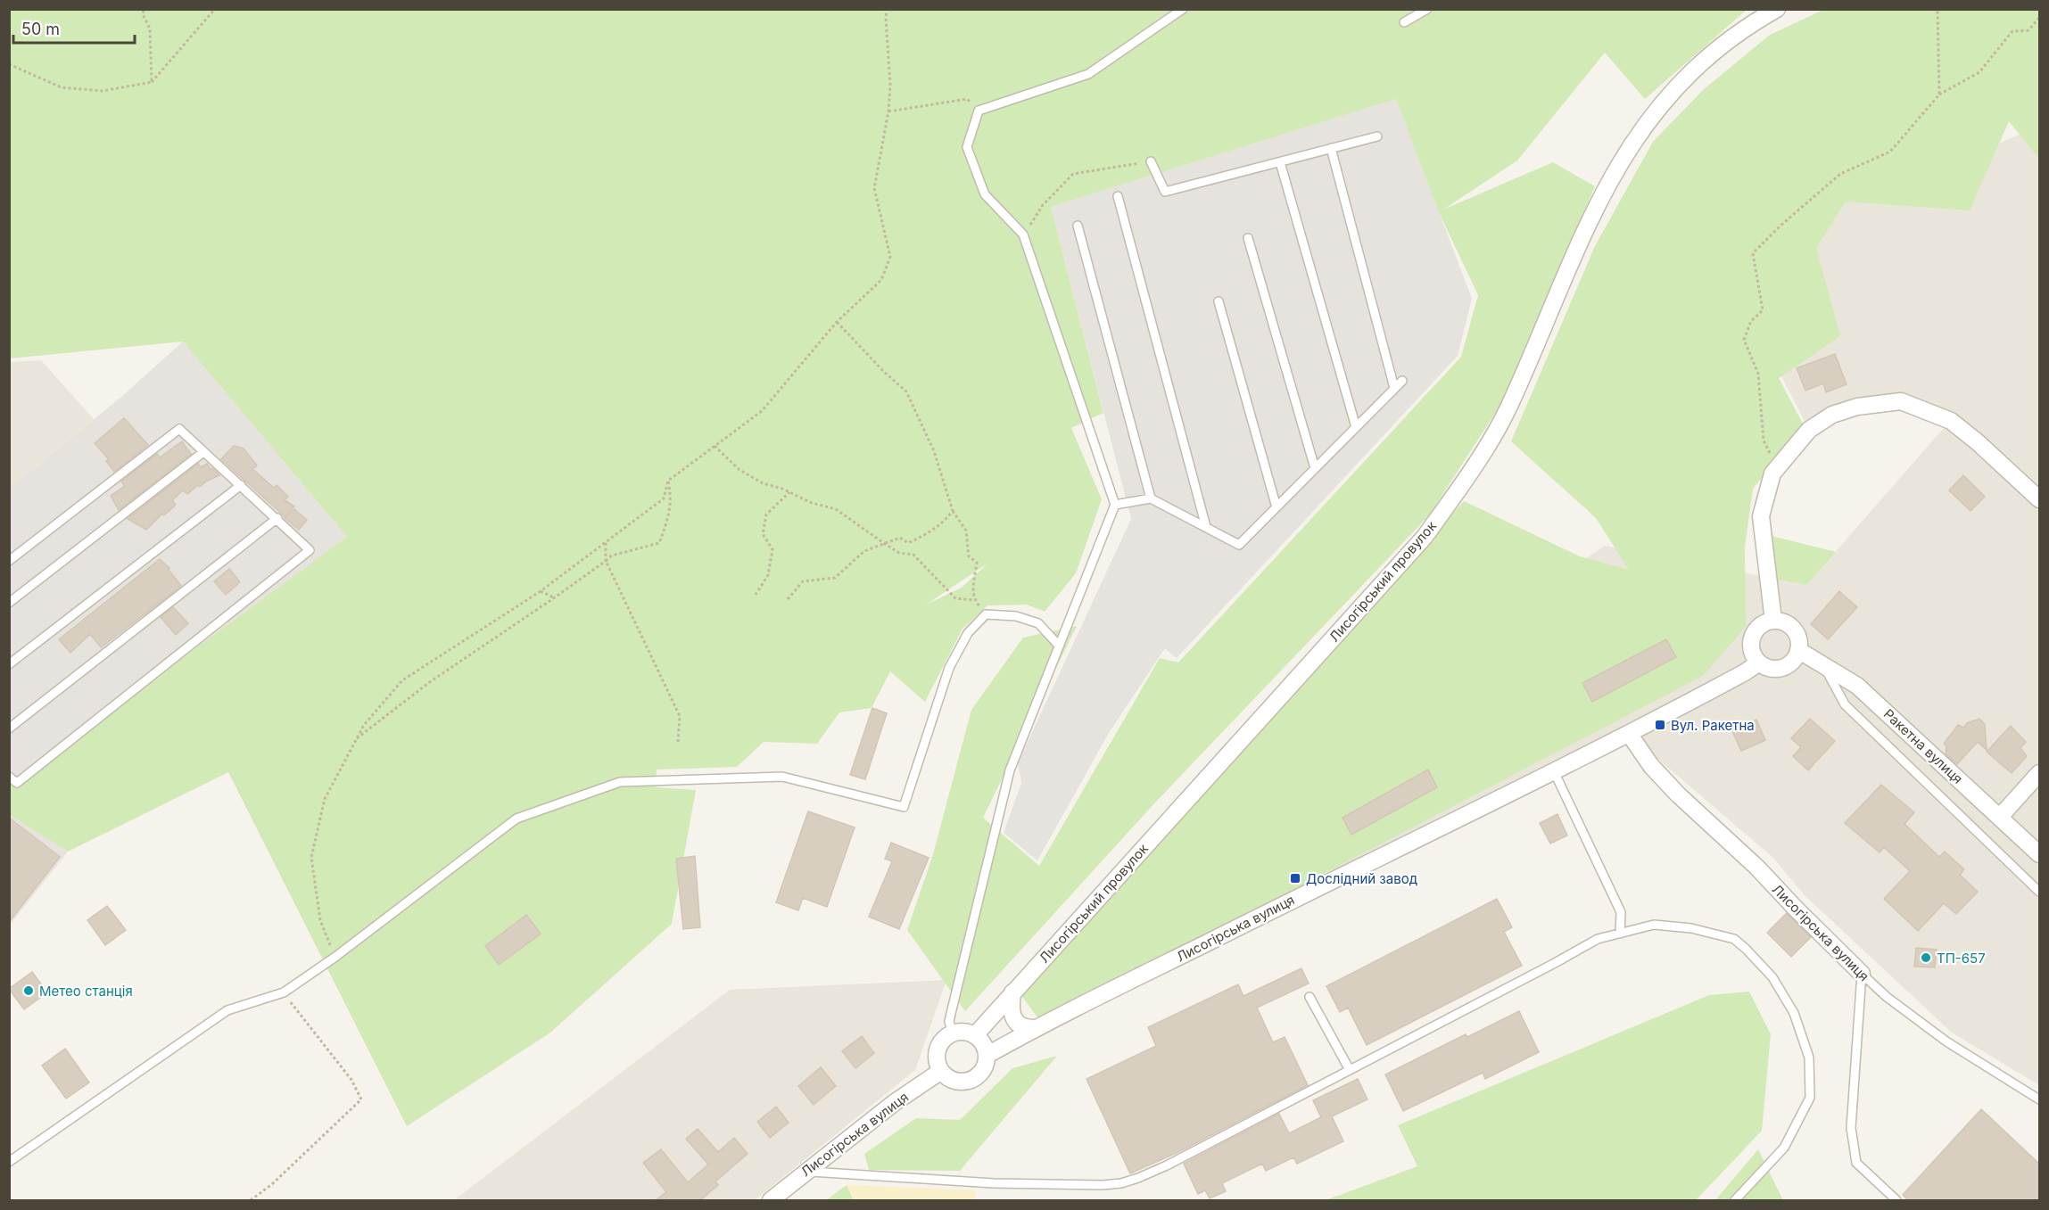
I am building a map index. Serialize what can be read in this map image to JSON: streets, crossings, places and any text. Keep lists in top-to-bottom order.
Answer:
{
  "streets": {
    "street": ["Лисогірський провулок", "Ракетна вулиця", "Лисогірська вулиця"]
  },
  "crossings": [
    ["Лисогірський провулок", "Лисогірська вулиця"],
    ["Ракетна вулиця", "Лисогірська вулиця"]
  ],
  "places": {
    "transit": ["Вул. Ракетна", "Дослідний завод"],
    "other": ["ТП-657", "Метео станція"]
  },
  "scale_bar": "50 m"
}
